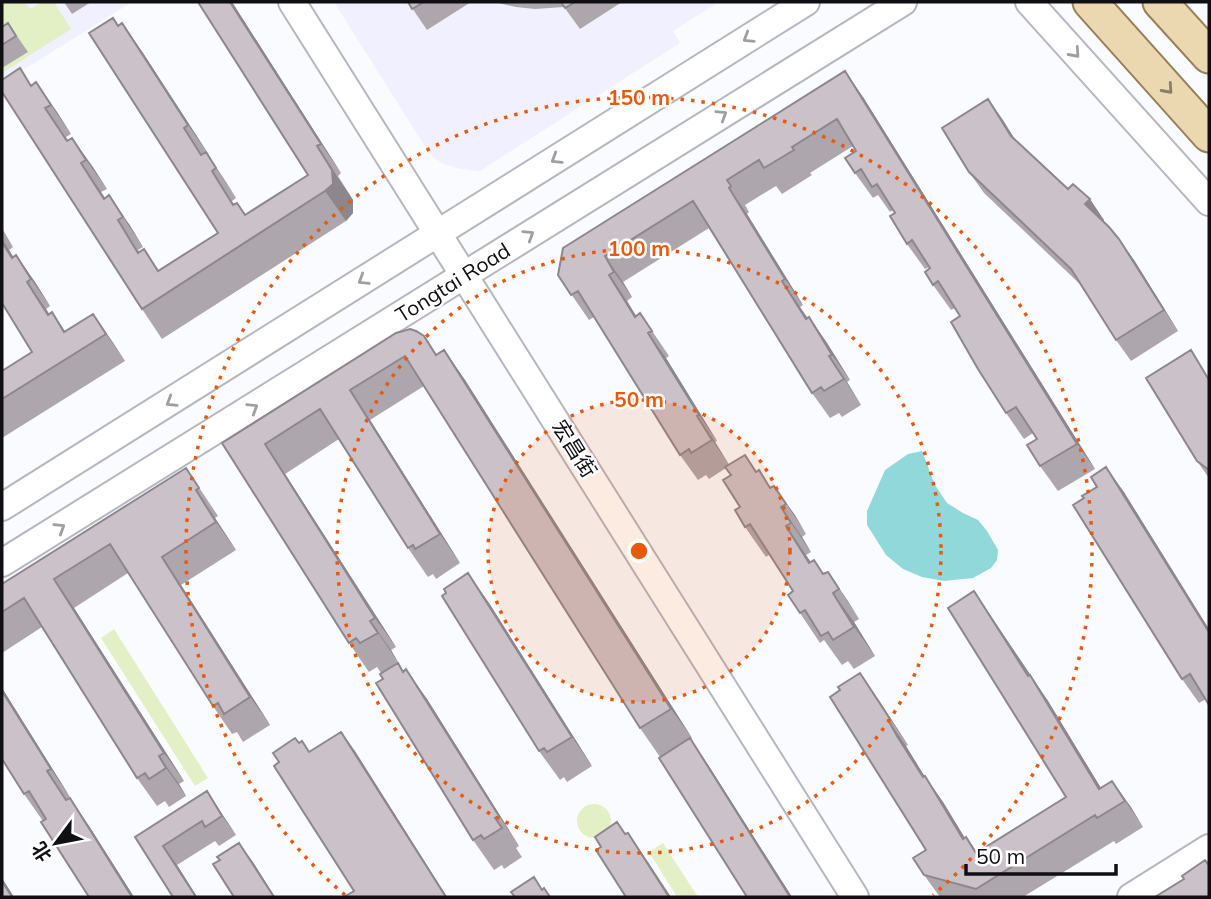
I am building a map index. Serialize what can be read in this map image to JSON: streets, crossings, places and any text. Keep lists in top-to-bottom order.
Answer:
{
  "streets": {
    "street": ["Tongtai Road", "宏昌街"]
  },
  "crossings": [
    ["Tongtai Road", "宏昌街"]
  ],
  "scale_bar": "50 m",
  "north": "bottom left",
  "rings": ["150 m", "100 m", "50 m"]
}
